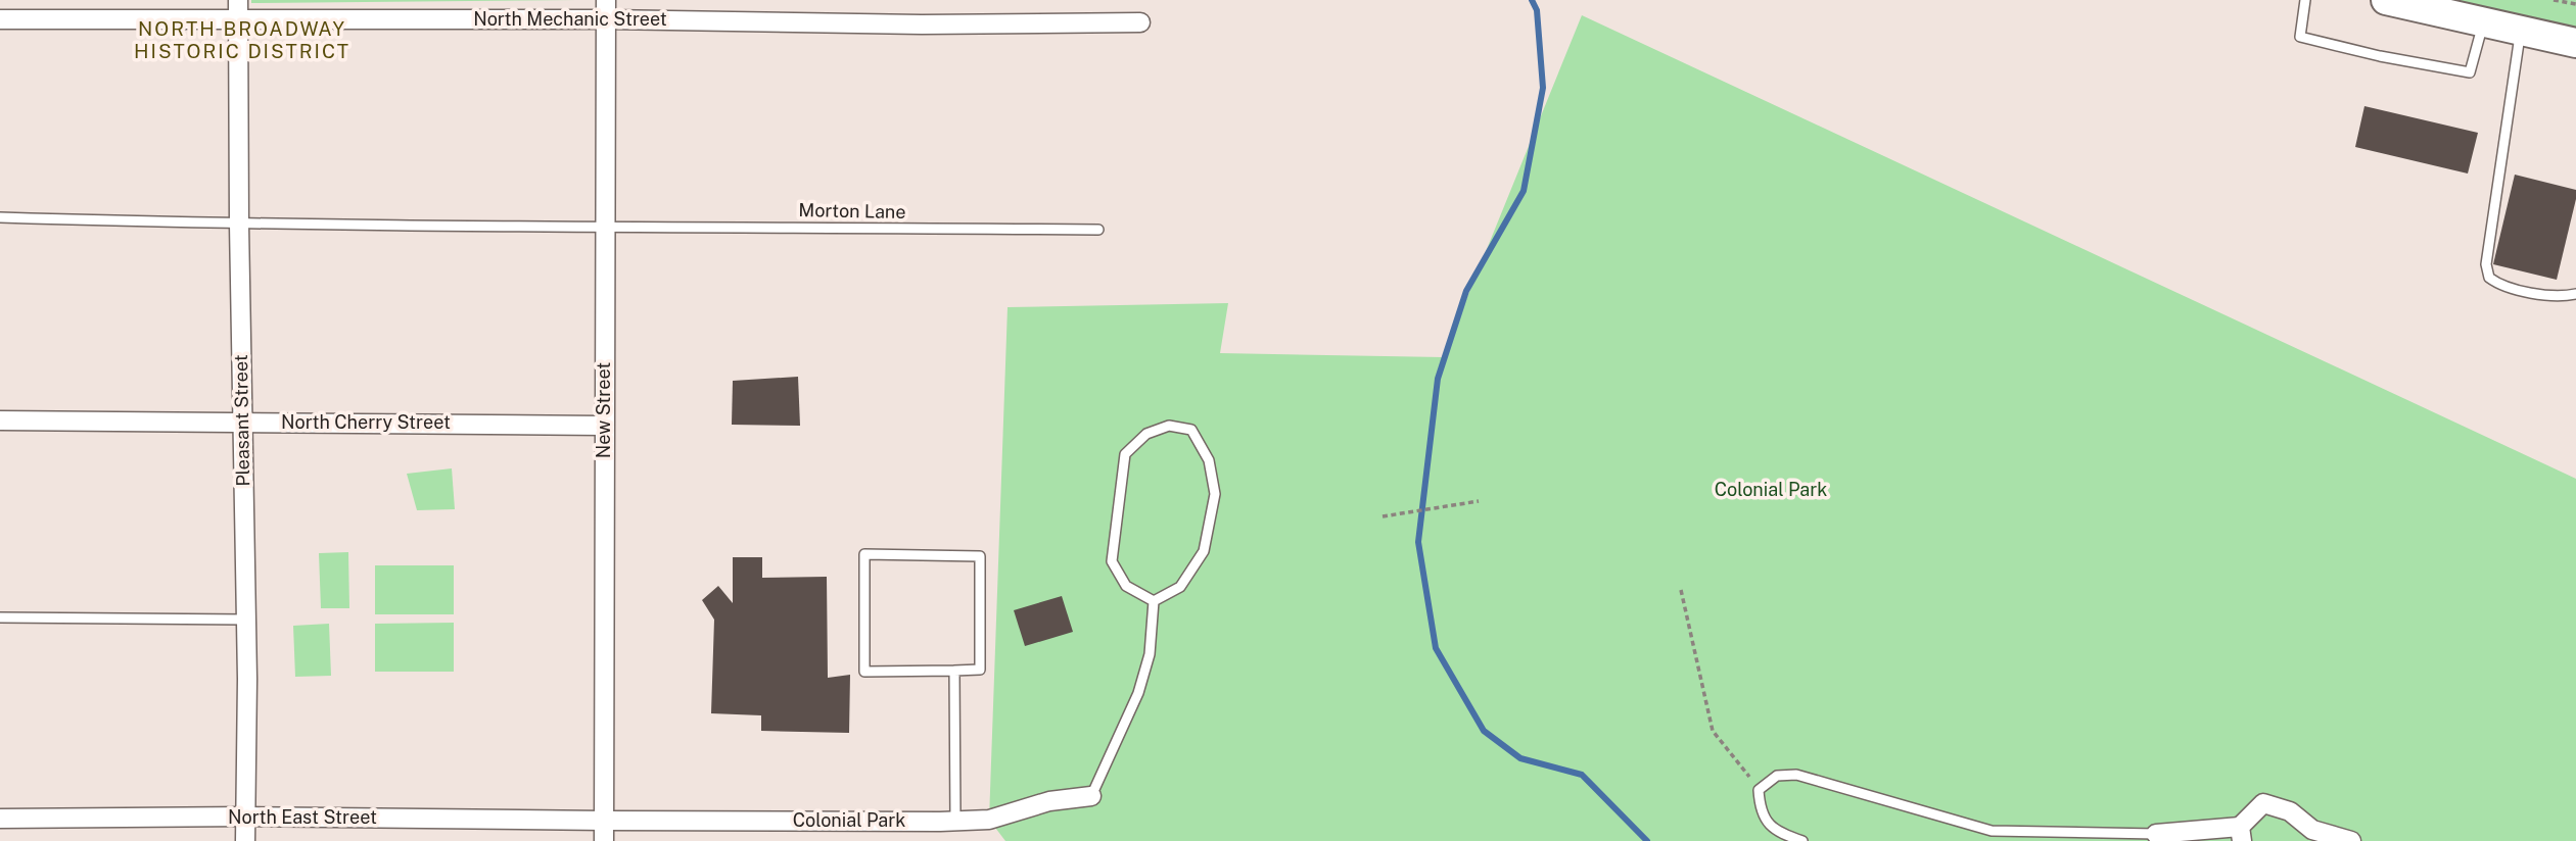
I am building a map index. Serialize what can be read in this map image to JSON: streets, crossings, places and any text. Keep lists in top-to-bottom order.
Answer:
{
  "streets": {
    "street": [
      "North Mechanic Street",
      "New Street",
      "Pleasant Street",
      "North Cherry Street",
      "North East Street",
      "Colonial Park"
    ],
    "lane": ["Morton Lane"]
  },
  "crossings": [
    ["North Mechanic Street", "New Street"],
    ["North Mechanic Street", "Pleasant Street"],
    ["Morton Lane", "New Street"],
    ["Morton Lane", "Pleasant Street"],
    ["New Street", "North Cherry Street"],
    ["New Street", "North East Street"],
    ["New Street", "Colonial Park"],
    ["Pleasant Street", "North Cherry Street"],
    ["Pleasant Street", "North East Street"],
    ["North East Street", "Colonial Park"]
  ],
  "districts": ["NORTH BROADWAY HISTORIC DISTRICT"],
  "parks": ["Colonial Park"]
}
